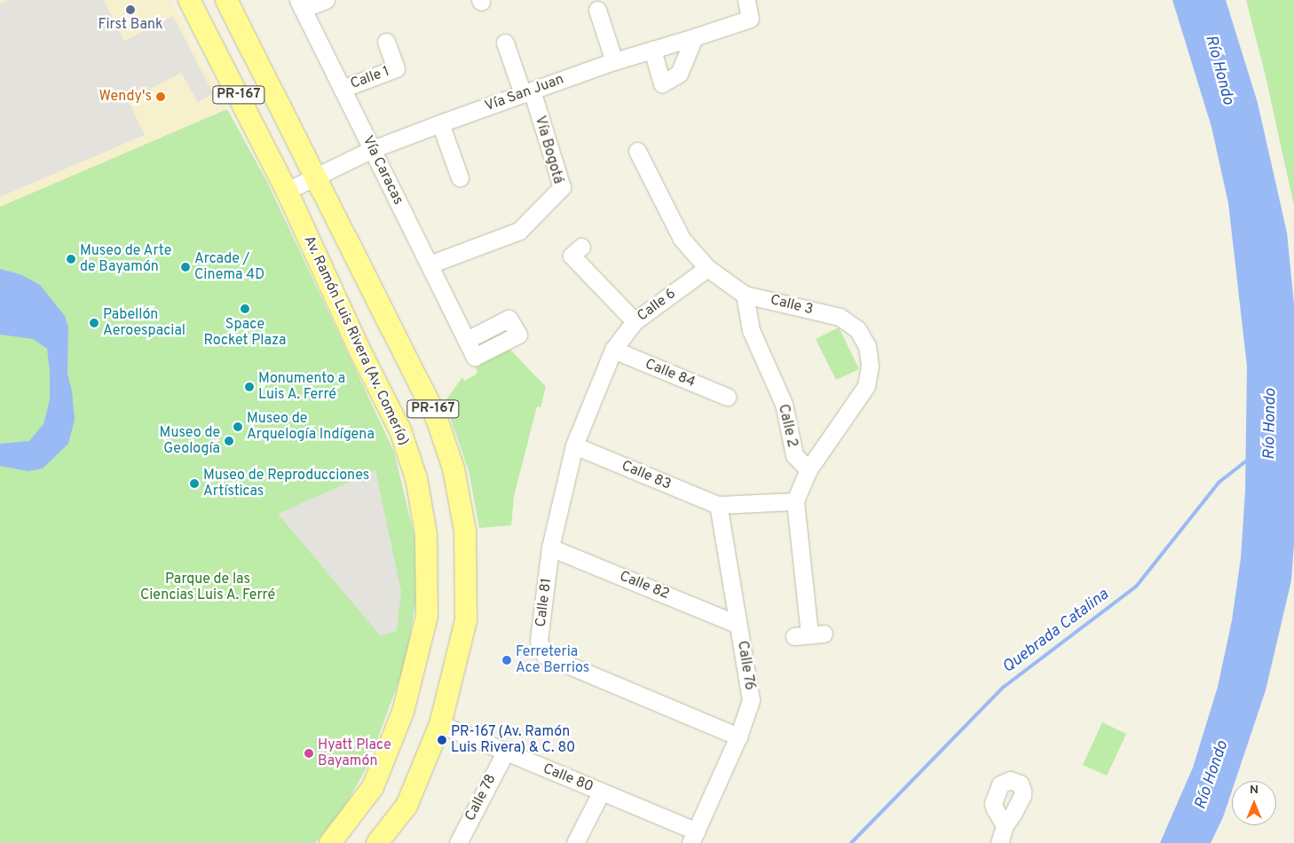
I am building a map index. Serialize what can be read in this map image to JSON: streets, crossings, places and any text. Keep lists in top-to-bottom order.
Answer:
{
  "streets": {
    "main road": ["PR-167", "Av. Ramón Luis Rivera (Av. Comerío)"],
    "street": [
      "Calle 1",
      "Vía San Juan",
      "Vía Bogotá",
      "Vía Caracas",
      "Calle 6",
      "Calle 3",
      "Calle 84",
      "Calle 2",
      "Calle 83",
      "Calle 82",
      "Calle 81",
      "Calle 76",
      "Calle 80",
      "Calle 78"
    ]
  },
  "crossings": [
    ["Calle 1", "Vía Caracas"],
    ["Vía San Juan", "PR-167"],
    ["Vía San Juan", "Vía Bogotá"],
    ["Vía San Juan", "Vía Caracas"],
    ["Vía San Juan", "Av. Ramón Luis Rivera (Av. Comerío)"],
    ["PR-167", "Calle 80"],
    ["Vía Bogotá", "Vía Caracas"],
    ["Calle 6", "Calle 3"],
    ["Calle 6", "Calle 84"],
    ["Calle 6", "Calle 81"],
    ["Calle 3", "Calle 2"],
    ["Calle 84", "Calle 81"],
    ["Calle 83", "Calle 81"],
    ["Calle 83", "Calle 76"],
    ["Calle 82", "Calle 81"],
    ["Calle 82", "Calle 76"],
    ["Calle 81", "Calle 76"],
    ["Calle 76", "Calle 80"],
    ["Calle 80", "Calle 78"]
  ],
  "water": ["Río Hondo", "Quebrada Catalina"],
  "parks": ["Parque de las Ciencias Luis A. Ferré"],
  "places": [
    "First Bank",
    "Wendy's",
    "Museo de Arte de Bayamón",
    "Arcade / Cinema 4D",
    "Space Rocket Plaza",
    "Pabellón Aeroespacial",
    "Monumento a Luis A. Ferré",
    "Museo de Arquelogía Indígena",
    "Museo de Geología",
    "Museo de Reproducciones Artísticas",
    "Ferreteria Ace Berrios",
    "PR-167 (Av. Ramón Luis Rivera) & C. 80",
    "Hyatt Place Bayamón"
  ],
  "north": "top"
}
